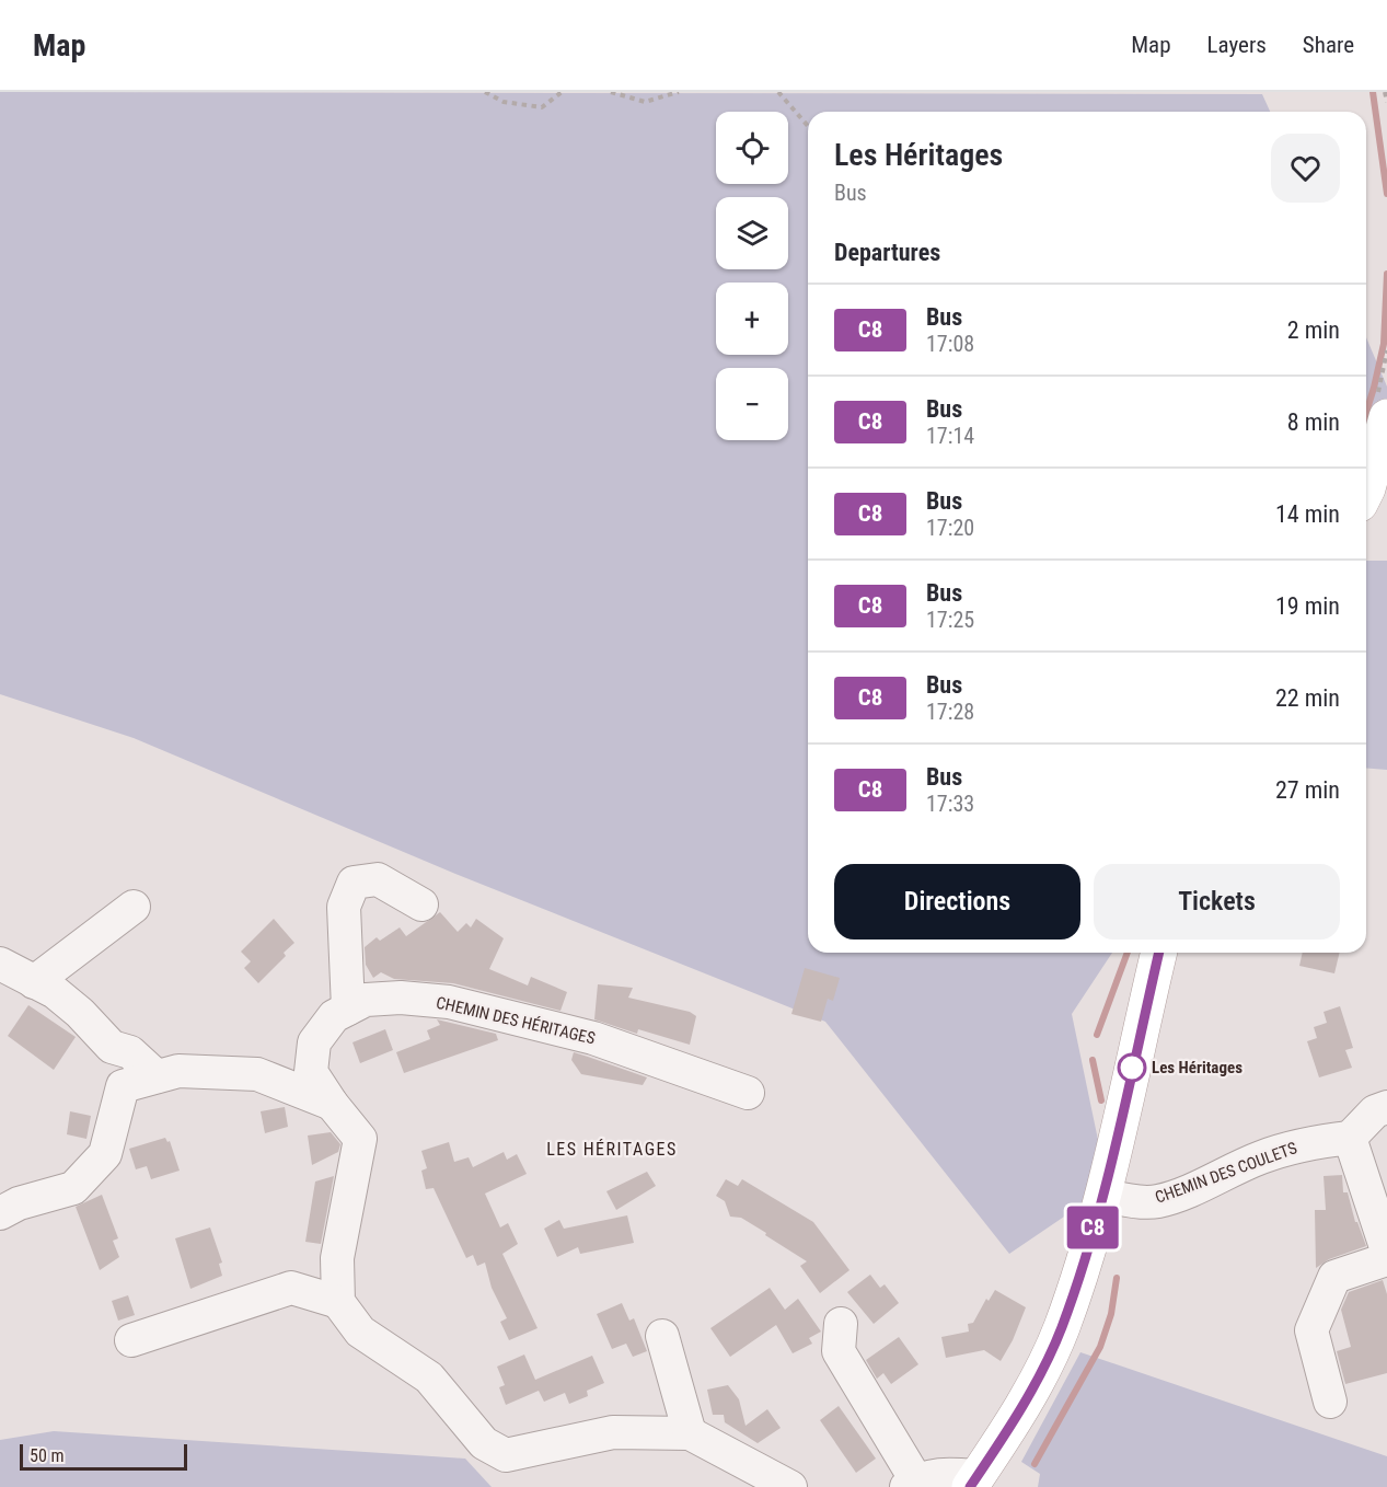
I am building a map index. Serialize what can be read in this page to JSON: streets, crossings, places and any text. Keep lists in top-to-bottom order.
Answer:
{
  "streets": {
    "street": ["CHEMIN DES HÉRITAGES", "CHEMIN DES COULETS"]
  },
  "districts": ["LES HÉRITAGES"],
  "places": ["Les Héritages"],
  "lines": ["bus line C8"],
  "scale_bar": "50 m",
  "page": {
    "header": "Map",
    "nav": ["Map", "Layers", "Share"],
    "on_map": "C8",
    "map_buttons": ["+", "−"],
    "heading": [
      ["Les Héritages", "Bus"],
      "Departures"
    ],
    "list": [
      {
        "mark": "C8",
        "name": "Bus",
        "note": "17:08",
        "value": "2 min"
      },
      {
        "mark": "C8",
        "name": "Bus",
        "note": "17:14",
        "value": "8 min"
      },
      {
        "mark": "C8",
        "name": "Bus",
        "note": "17:20",
        "value": "14 min"
      },
      {
        "mark": "C8",
        "name": "Bus",
        "note": "17:25",
        "value": "19 min"
      },
      {
        "mark": "C8",
        "name": "Bus",
        "note": "17:28",
        "value": "22 min"
      },
      {
        "mark": "C8",
        "name": "Bus",
        "note": "17:33",
        "value": "27 min"
      }
    ],
    "buttons": ["Directions", "Tickets"],
    "scale": "50 m"
  }
}
